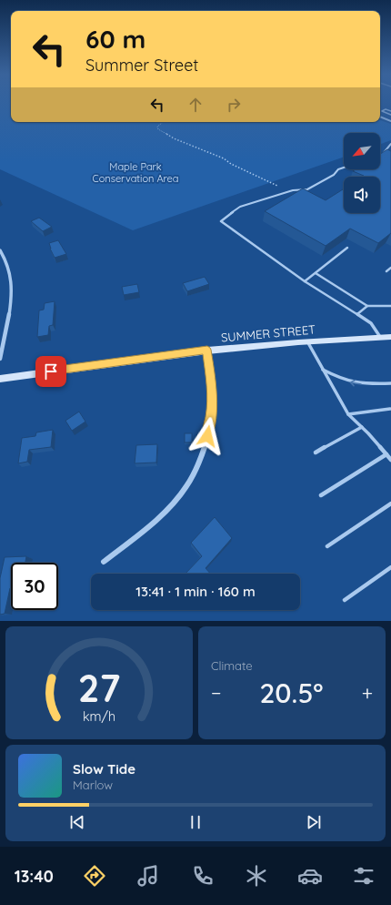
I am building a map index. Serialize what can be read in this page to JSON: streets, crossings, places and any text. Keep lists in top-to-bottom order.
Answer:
{
  "streets": {
    "main road": ["SUMMER STREET"]
  },
  "parks": ["Maple Park Conservation Area"],
  "north": "bottom left",
  "page": {
    "turn": ["60 m", "Summer Street"],
    "limit": "30",
    "trip": "13:41 · 1 min · 160 m",
    "tile": "Climate",
    "heat": ["−", "20.5°", "+"],
    "song": ["Slow Tide", "Marlow"],
    "tabs": "13:40",
    "gauge": ["27", "km/h"]
  }
}
